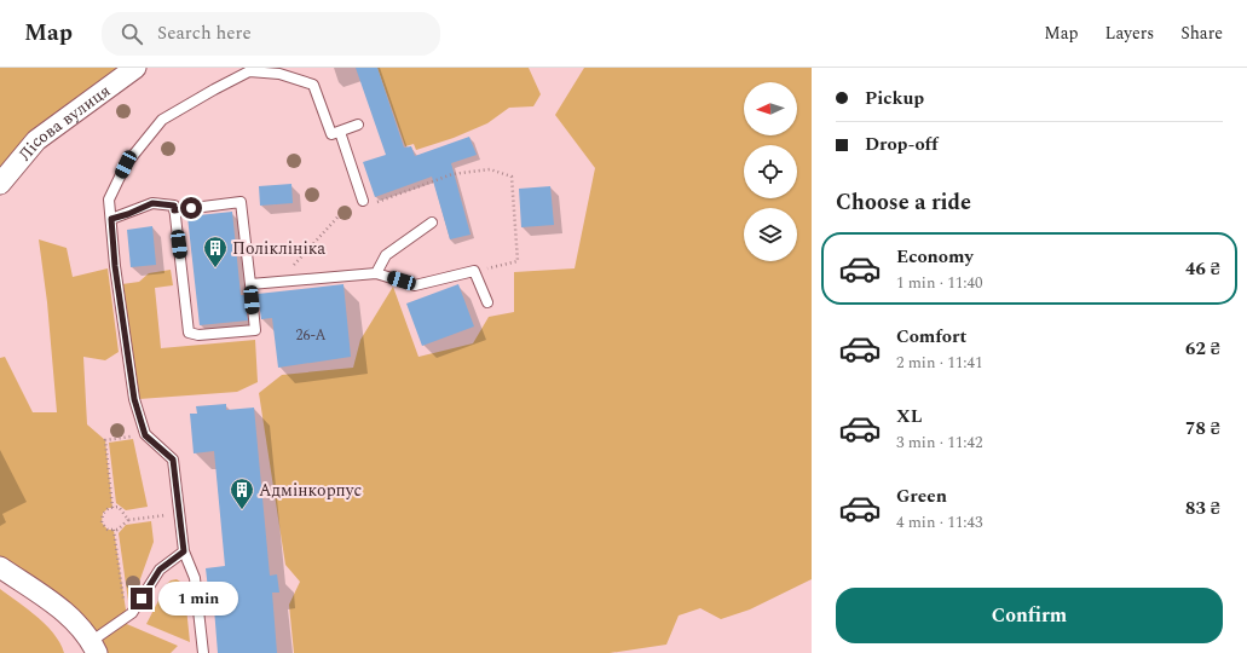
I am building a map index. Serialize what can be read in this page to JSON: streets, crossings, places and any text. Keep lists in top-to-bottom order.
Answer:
{
  "streets": {
    "street": ["Лісова вулиця"]
  },
  "places": {
    "building": ["Поліклініка", "Адмінкорпус"]
  },
  "house_numbers": ["26-А"],
  "north": "left",
  "page": {
    "header": "Map",
    "search": "Search here",
    "nav": ["Map", "Layers", "Share"],
    "banner": ["Pickup", "Drop-off"],
    "heading": "Choose a ride",
    "list": [
      {
        "name": "Economy",
        "note": "1 min · 11:40",
        "value": "46 ₴"
      },
      {
        "name": "Comfort",
        "note": "2 min · 11:41",
        "value": "62 ₴"
      },
      {
        "name": "XL",
        "note": "3 min · 11:42",
        "value": "78 ₴"
      },
      {
        "name": "Green",
        "note": "4 min · 11:43",
        "value": "83 ₴"
      }
    ],
    "buttons": "Confirm",
    "bubble": "1 min"
  }
}
